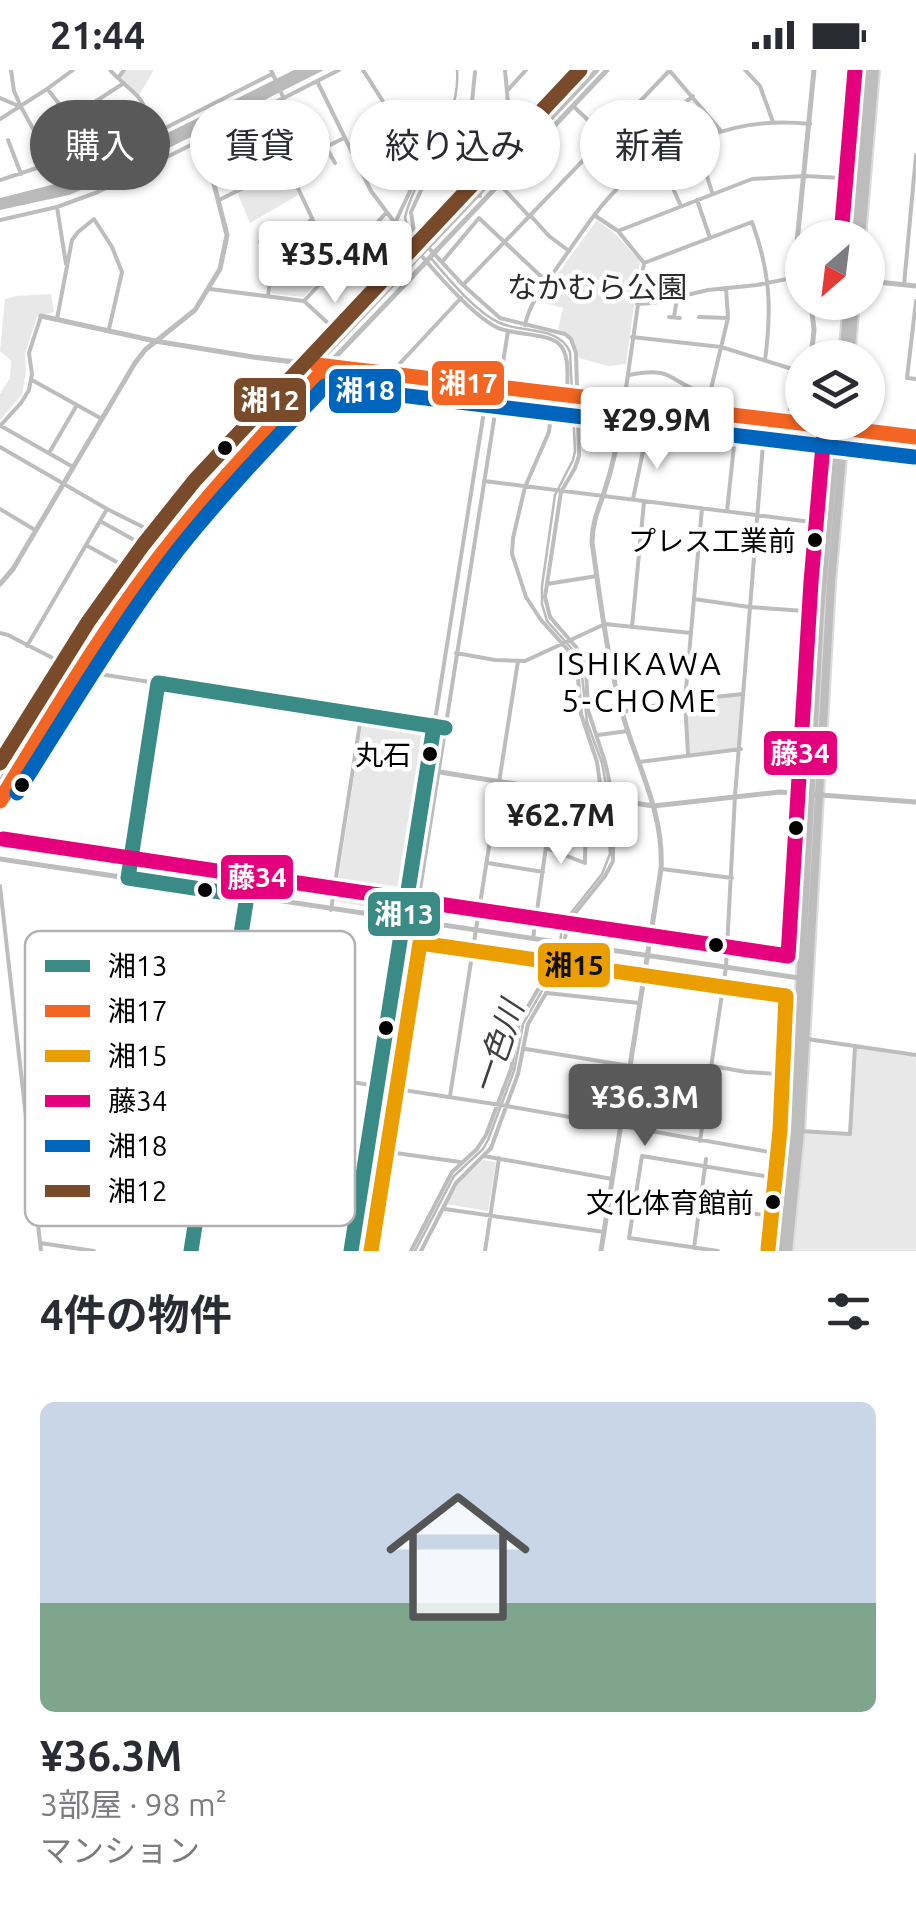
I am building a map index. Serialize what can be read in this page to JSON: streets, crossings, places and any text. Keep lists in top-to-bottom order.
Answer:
{
  "districts": ["ISHIKAWA 5-CHOME"],
  "water": ["一色川"],
  "parks": ["なかむら公園"],
  "places": ["プレス工業前", "丸石", "文化体育館前"],
  "lines": [
    "transit line 藤34",
    "transit line 湘12",
    "transit line 湘17",
    "transit line 湘18",
    "transit line 湘13",
    "transit line 湘15"
  ],
  "legend": [
    "湘13",
    "湘17",
    "湘15",
    "藤34",
    "湘18",
    "湘12"
  ],
  "north": "bottom left",
  "page": {
    "status": "21:44",
    "chip": [
      "購入",
      "賃貸",
      "絞り込み",
      "新着"
    ],
    "price": [
      "¥35.4M",
      "¥29.9M",
      "¥62.7M",
      "¥36.3M"
    ],
    "heading": "4件の物件",
    "list": [
      {
        "name": "¥36.3M",
        "note": "3部屋 · 98 m² · マンション"
      }
    ]
  }
}
